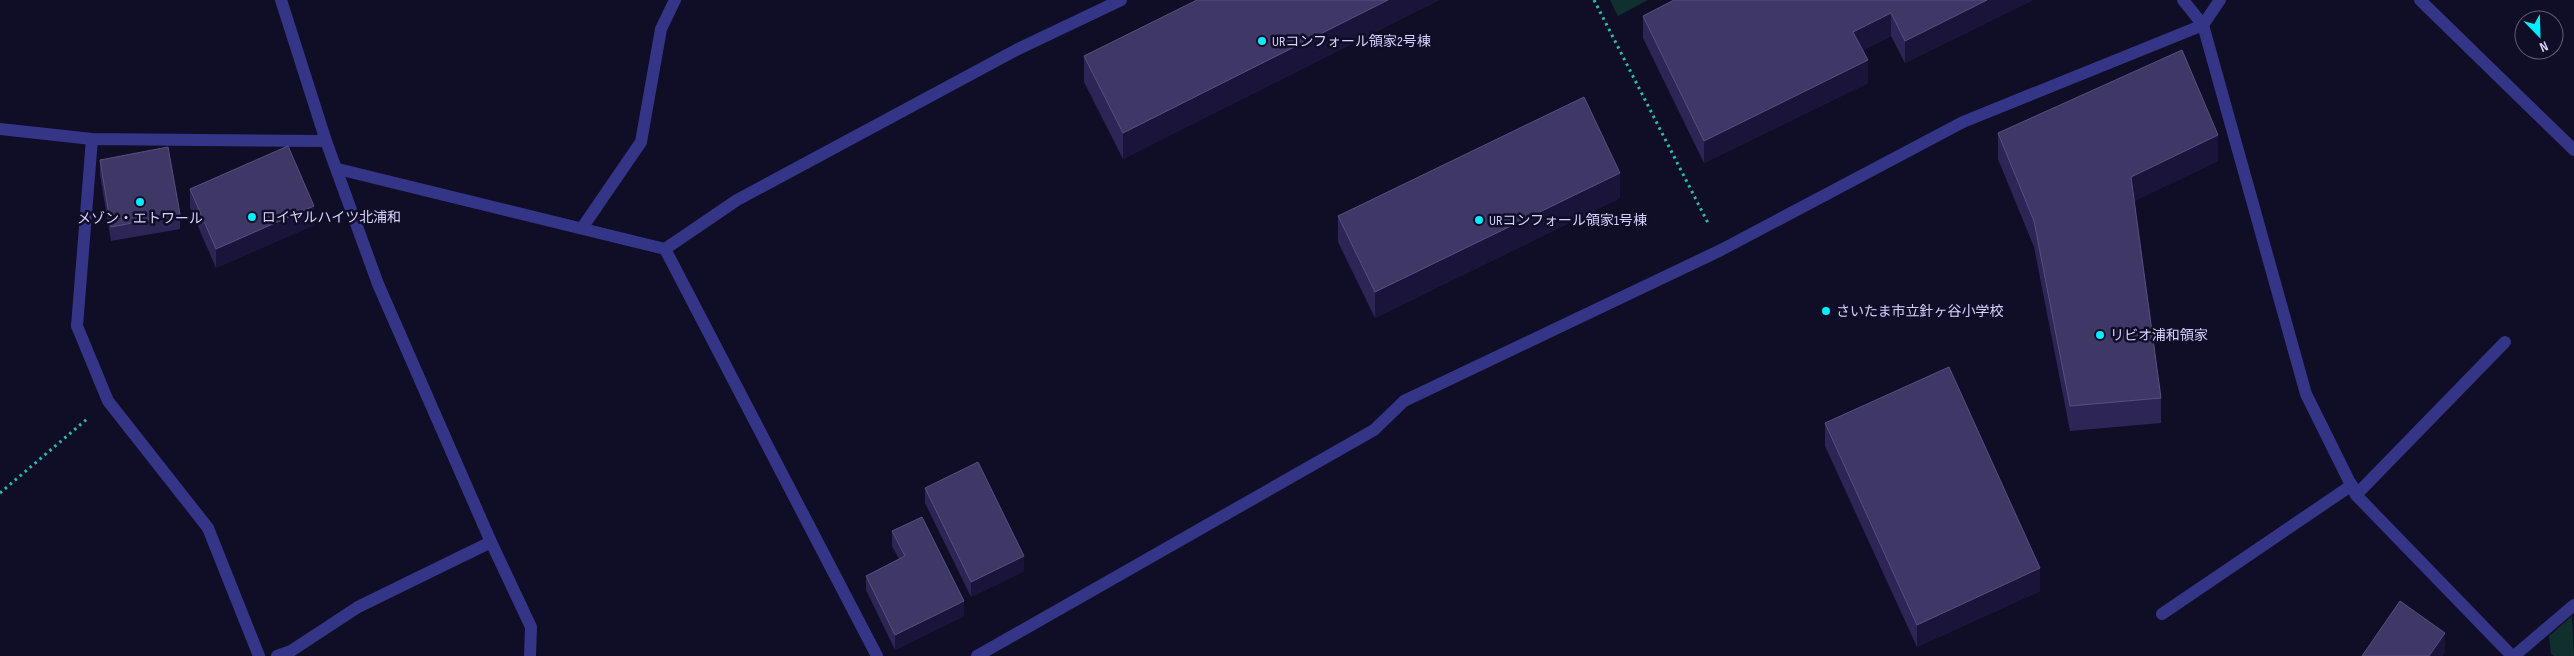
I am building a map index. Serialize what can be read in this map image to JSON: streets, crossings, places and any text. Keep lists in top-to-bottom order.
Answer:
{
  "places": [
    "URコンフォール領家2号棟",
    "メゾン・エトワール",
    "ロイヤルハイツ北浦和",
    "URコンフォール領家1号棟",
    "さいたま市立針ヶ谷小学校",
    "リビオ浦和領家"
  ],
  "north": "bottom right"
}
